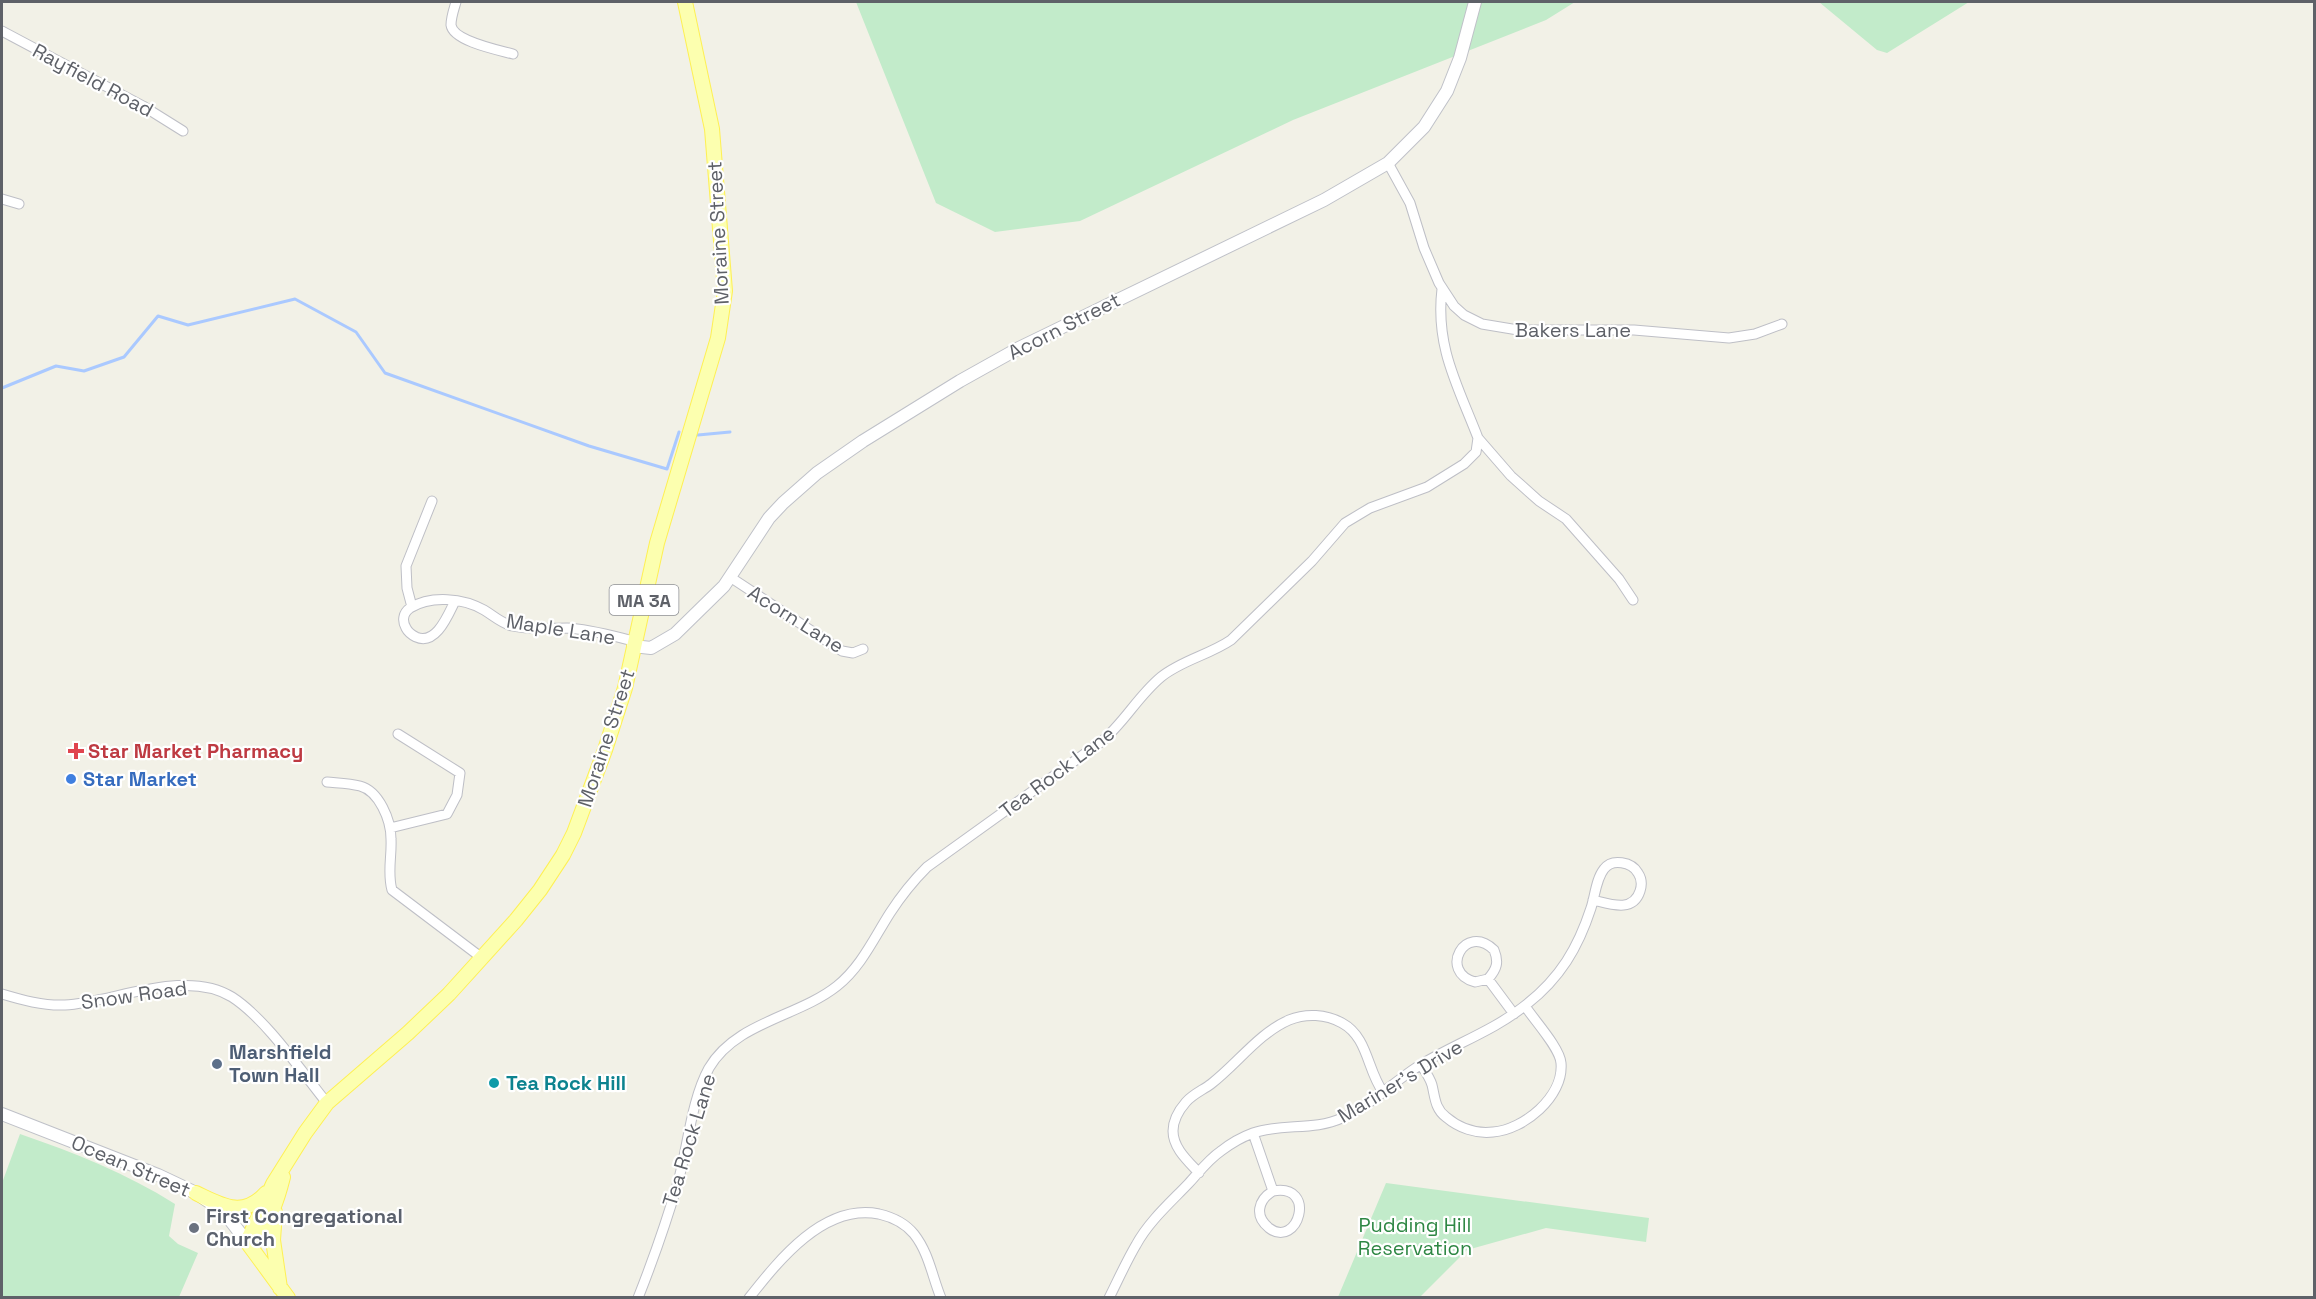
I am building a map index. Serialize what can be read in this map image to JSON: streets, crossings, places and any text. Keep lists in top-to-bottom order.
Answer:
{
  "streets": {
    "main road": [
      "Moraine Street",
      "Acorn Street",
      "MA 3A",
      "Ocean Street"
    ],
    "street": [
      "Rayfield Road",
      "Bakers Lane",
      "Acorn Lane",
      "Maple Lane",
      "Tea Rock Lane",
      "Snow Road",
      "Mariner's Drive"
    ]
  },
  "crossings": [
    ["Moraine Street", "Acorn Street"],
    ["Moraine Street", "MA 3A"],
    ["Moraine Street", "Maple Lane"],
    ["Moraine Street", "Snow Road"],
    ["Moraine Street", "Ocean Street"],
    ["Acorn Street", "Bakers Lane"],
    ["Acorn Street", "Acorn Lane"],
    ["Acorn Street", "Maple Lane"],
    ["MA 3A", "Ocean Street"]
  ],
  "parks": ["Pudding Hill Reservation"],
  "places": {
    "health": ["Star Market Pharmacy"],
    "other": [
      "Star Market",
      "Marshfield Town Hall",
      "Tea Rock Hill",
      "First Congregational Church"
    ]
  }
}
